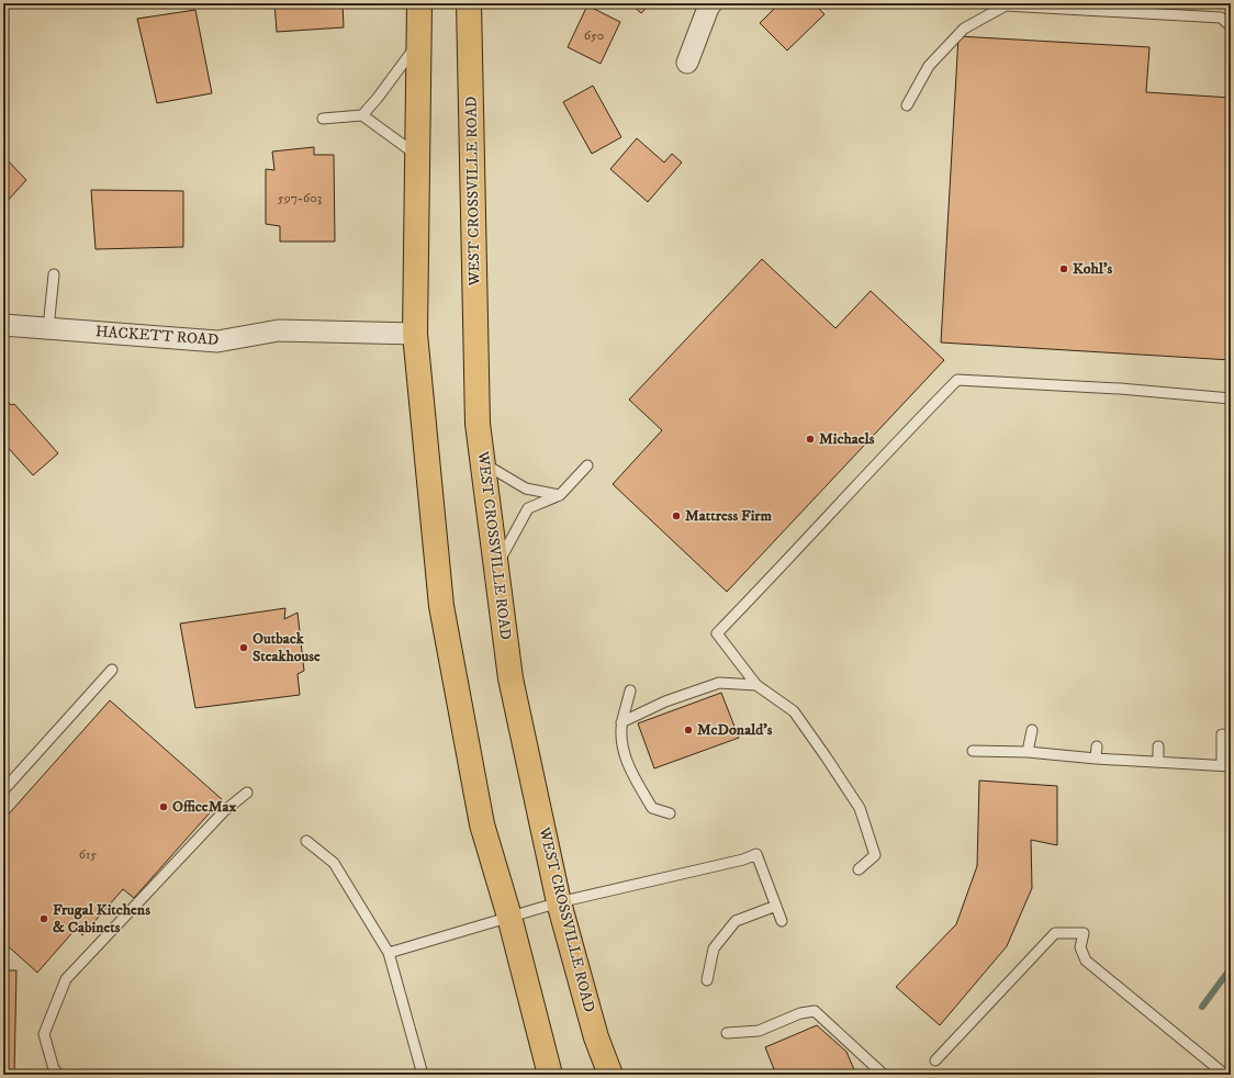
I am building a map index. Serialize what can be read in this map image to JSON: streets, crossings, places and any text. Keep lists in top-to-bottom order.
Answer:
{
  "streets": {
    "main road": ["WEST CROSSVILLE ROAD"],
    "street": ["HACKETT ROAD"]
  },
  "places": [
    "Kohl's",
    "Michaels",
    "Mattress Firm",
    "Outback Steakhouse",
    "McDonald's",
    "OfficeMax",
    "Frugal Kitchens & Cabinets"
  ],
  "house_numbers": ["650", "597-603", "615"]
}
